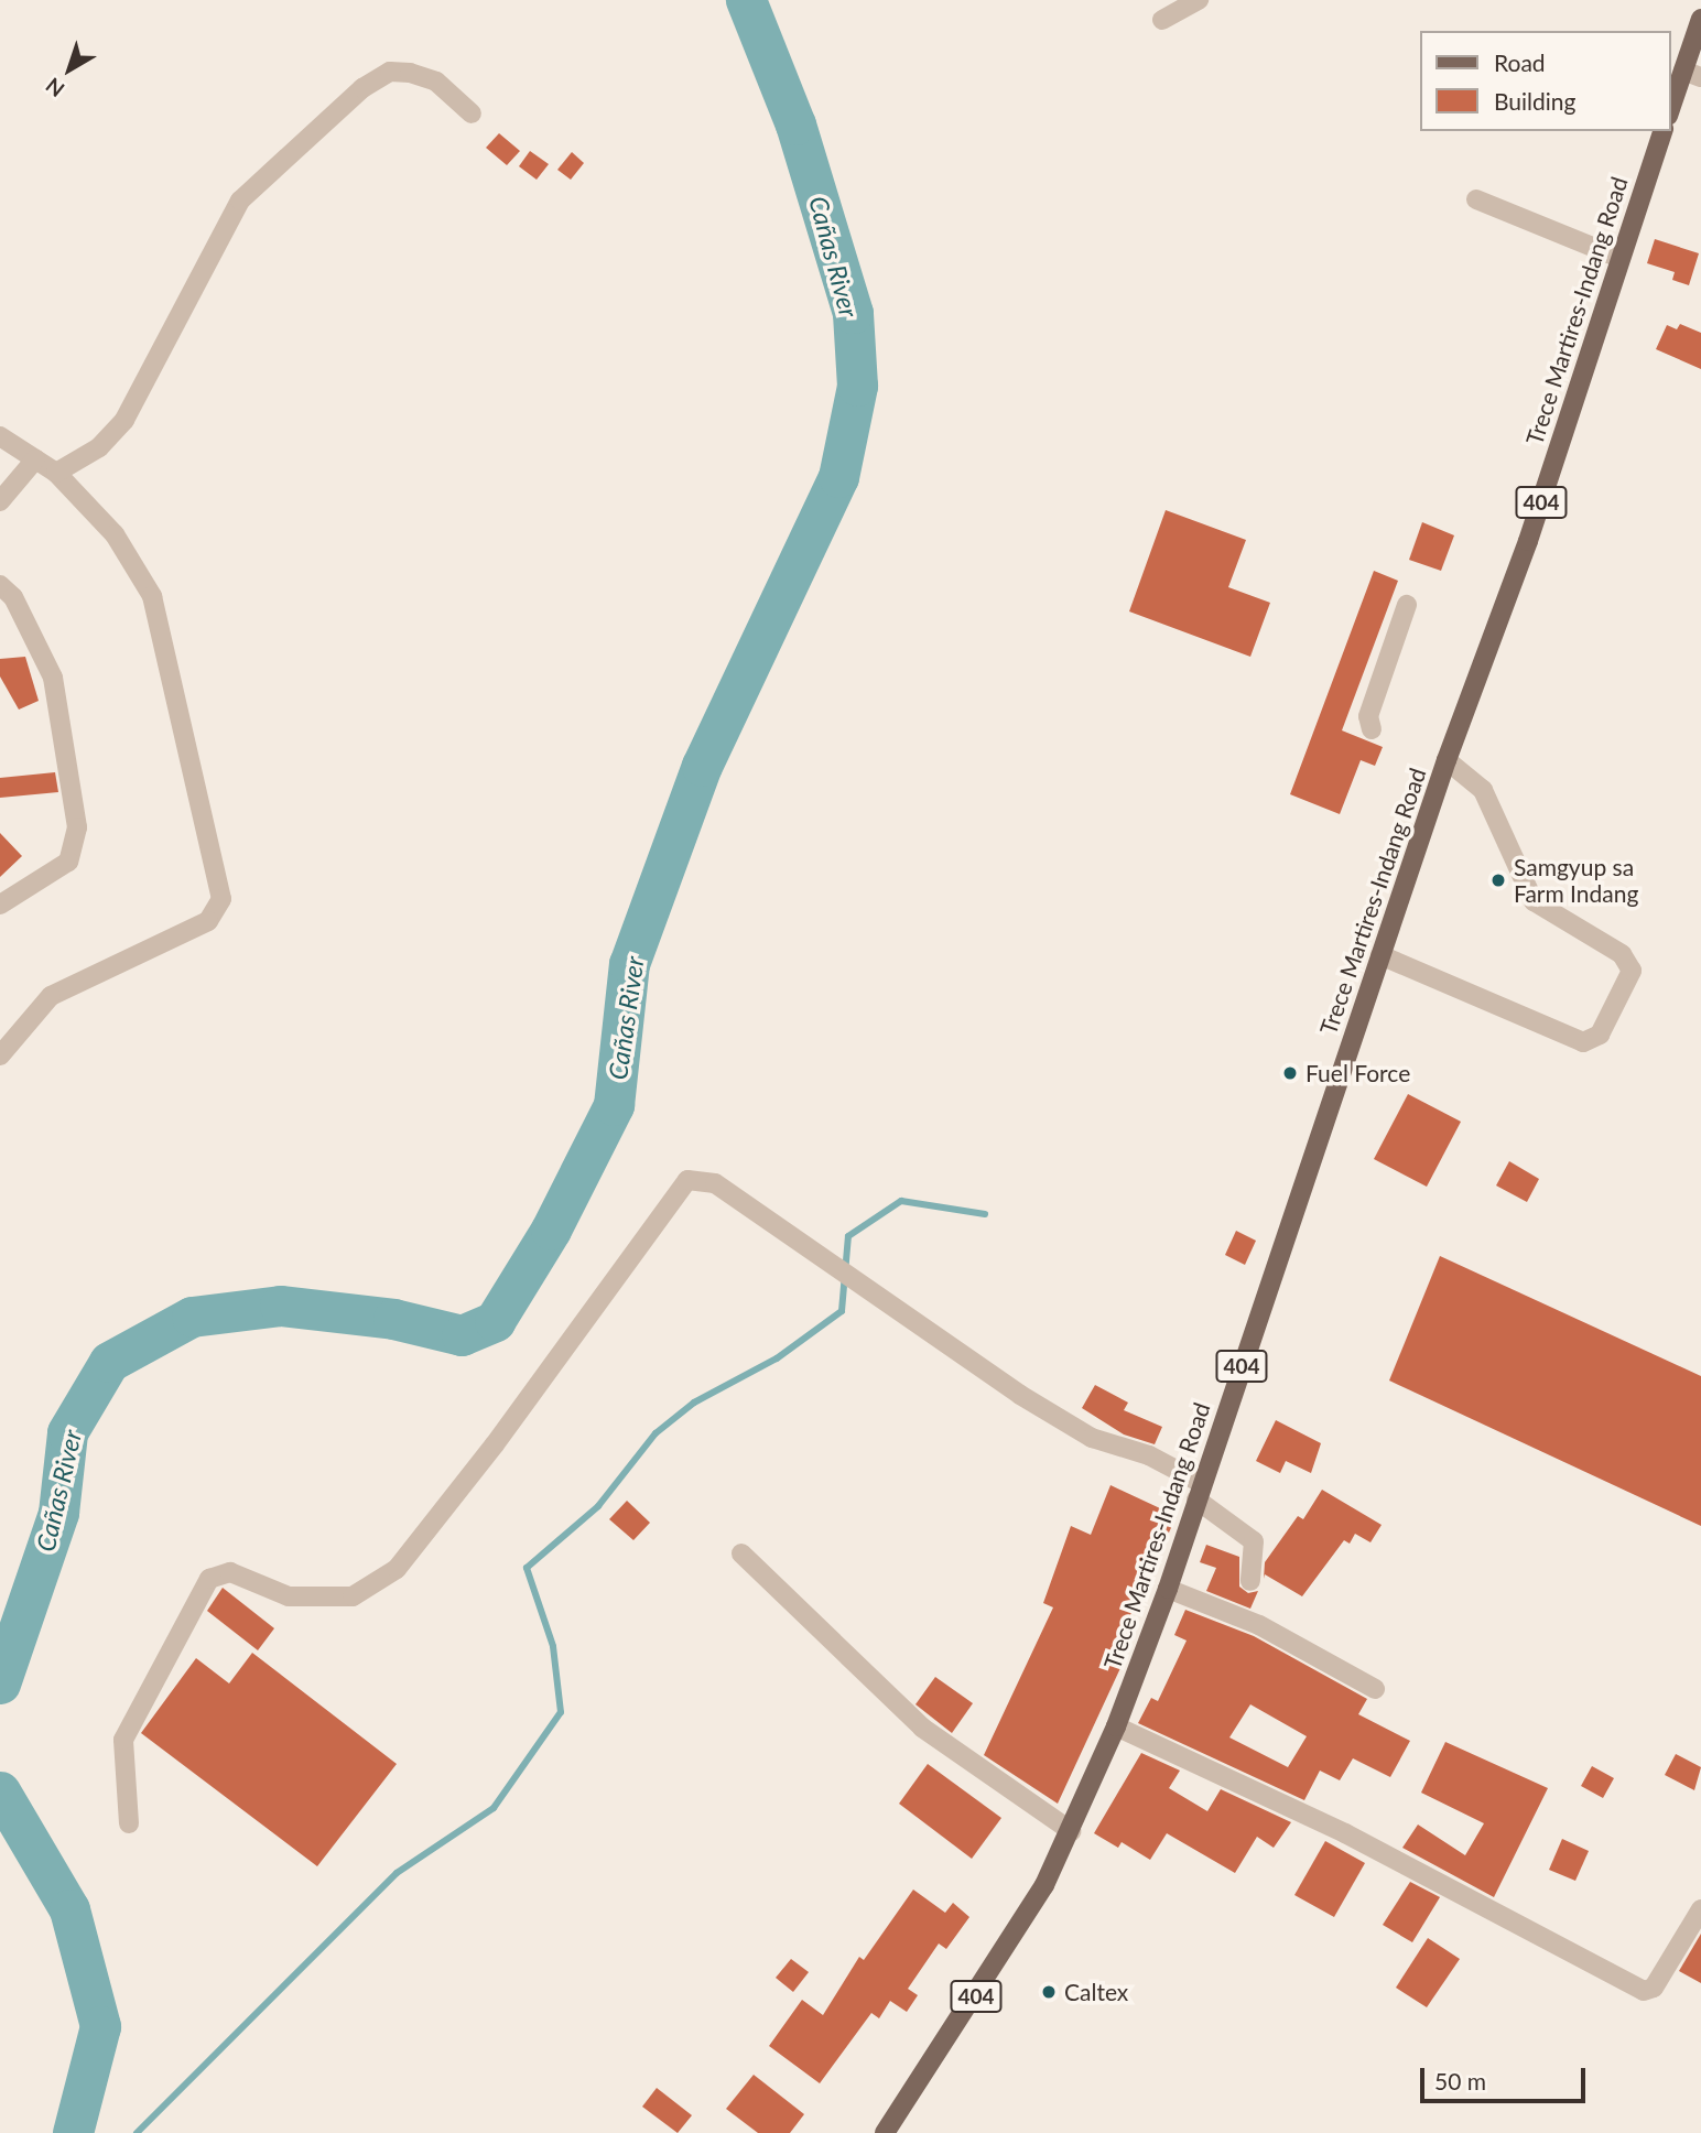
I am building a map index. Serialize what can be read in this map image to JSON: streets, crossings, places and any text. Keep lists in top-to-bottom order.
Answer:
{
  "streets": {
    "main road": ["Trece Martires-Indang Road", "404"]
  },
  "water": ["Cañas River"],
  "places": ["Samgyup sa Farm Indang", "Fuel Force", "Caltex"],
  "legend": ["Road", "Building"],
  "scale_bar": "50 m",
  "north": "bottom left"
}
